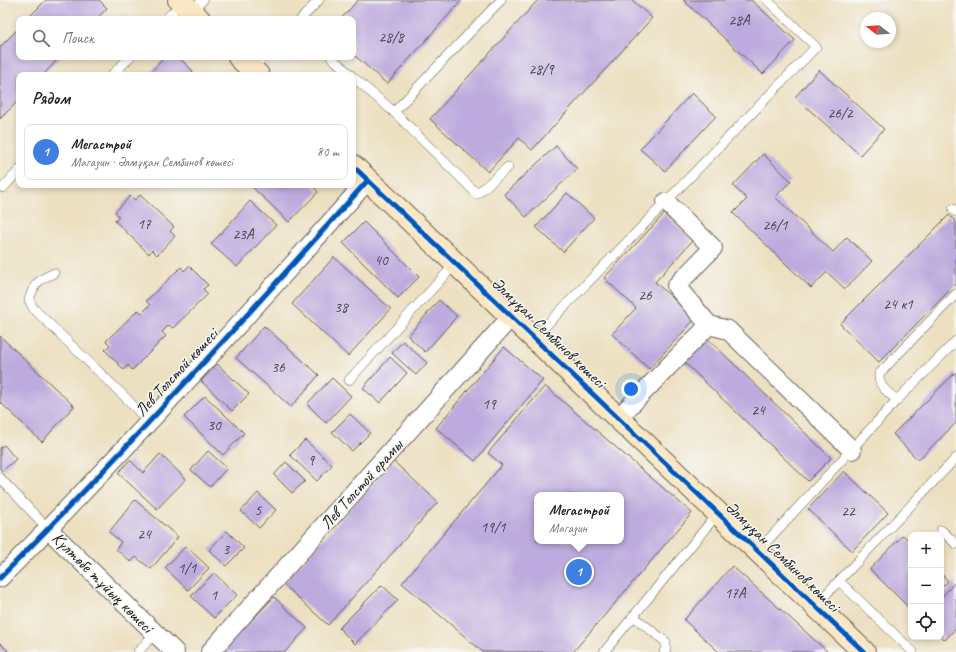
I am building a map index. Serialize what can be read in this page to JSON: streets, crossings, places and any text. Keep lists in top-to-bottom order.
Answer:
{
  "streets": {
    "street": [
      "Әлмұқан Сембинов көшесі",
      "Лев Толстой көшесі",
      "Лев Толстой орамы",
      "Күлтөбе тұйық көшесі"
    ]
  },
  "crossings": [
    ["Әлмұқан Сембинов көшесі", "Лев Толстой орамы"],
    ["Лев Толстой көшесі", "Күлтөбе тұйық көшесі"]
  ],
  "house_numbers": [
    "28А",
    "28/8",
    "28/9",
    "26/2",
    "17",
    "26/1",
    "23А",
    "40",
    "26",
    "24 к1",
    "38",
    "36",
    "19",
    "24",
    "30",
    "9",
    "5",
    "22",
    "19/1",
    "24",
    "3",
    "1/1",
    "17А",
    "1"
  ],
  "north": "left",
  "page": {
    "search": "Поиск",
    "heading": "Рядом",
    "list": [
      {
        "mark": "1",
        "name": "Мегастрой",
        "note": "Магазин · Әлмұқан Сембинов көшесі",
        "value": "80 m"
      }
    ],
    "popup": ["Мегастрой", "Магазин"],
    "map_buttons": ["+", "−"],
    "pins": "1"
  }
}
